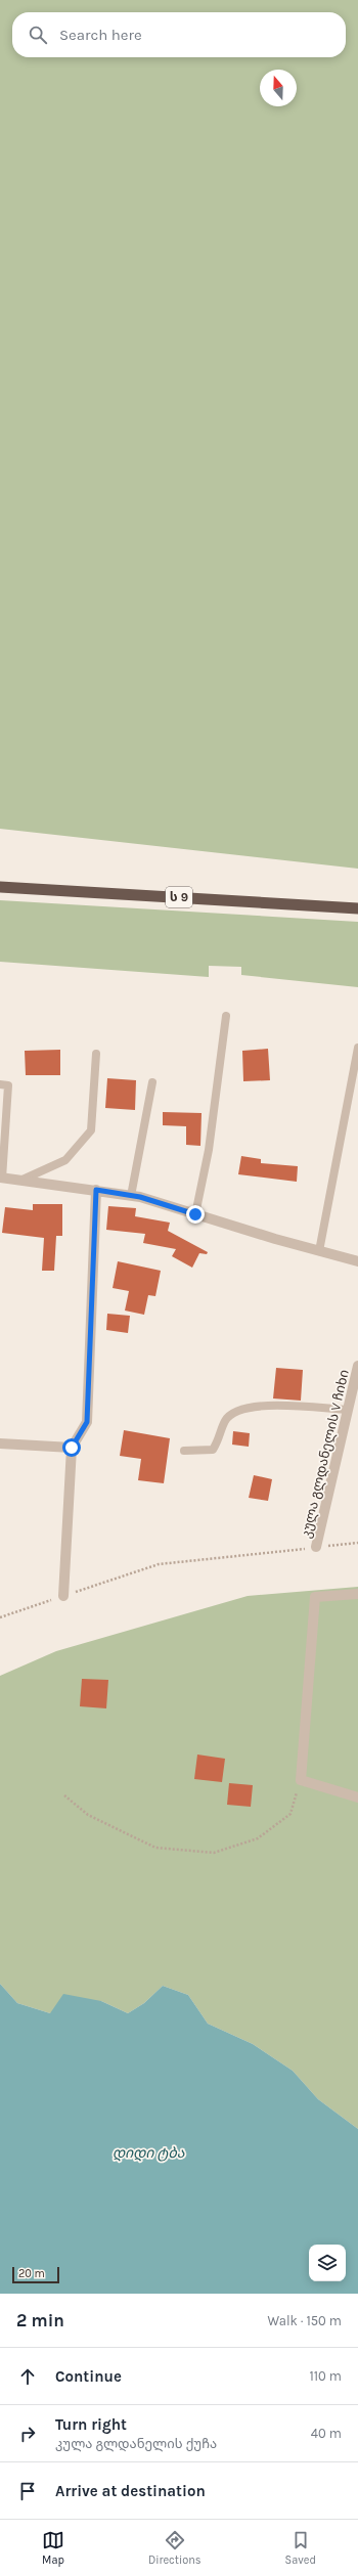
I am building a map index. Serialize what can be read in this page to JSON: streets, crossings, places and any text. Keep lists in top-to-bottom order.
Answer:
{
  "streets": {
    "highway": ["ს 9"],
    "street": ["კულა გლდანელის V ჩიხი"]
  },
  "water": ["დიდი ტბა"],
  "scale_bar": "20 m",
  "north": "top",
  "page": {
    "search": "Search here",
    "scale": "20 m",
    "heading": ["2 min", "Walk · 150 m"],
    "list": [
      ["Continue", "110 m"],
      ["Turn right", "კულა გლდანელის ქუჩა", "40 m"],
      "Arrive at destination"
    ],
    "nav": ["Map", "Directions", "Saved"]
  }
}
